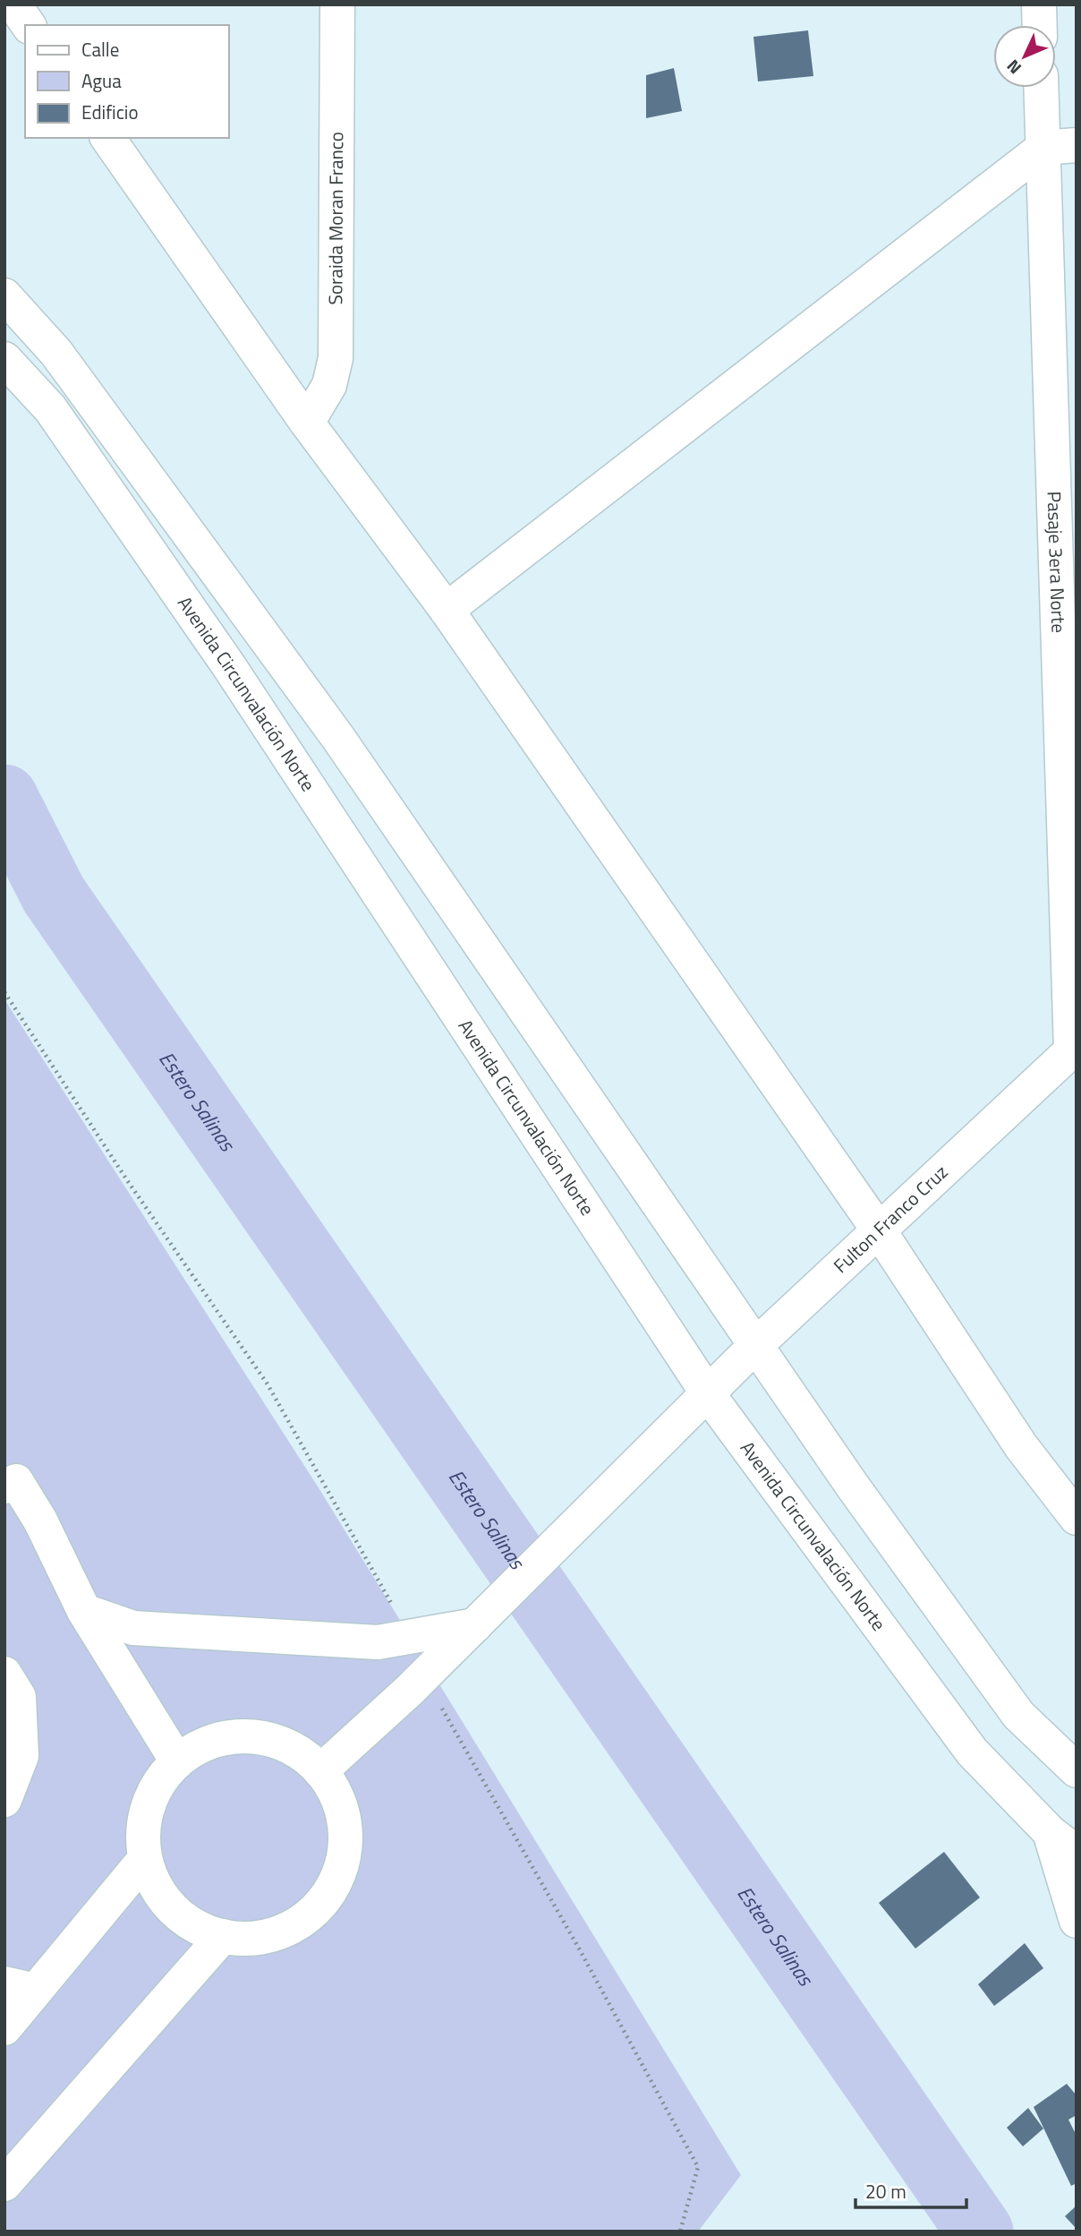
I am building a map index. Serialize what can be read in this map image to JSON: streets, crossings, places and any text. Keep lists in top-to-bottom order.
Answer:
{
  "streets": {
    "street": [
      "Soraida Moran Franco",
      "Pasaje 3era Norte",
      "Avenida Circunvalación Norte",
      "Fulton Franco Cruz"
    ]
  },
  "crossings": [
    ["Pasaje 3era Norte", "Fulton Franco Cruz"],
    ["Avenida Circunvalación Norte", "Fulton Franco Cruz"]
  ],
  "water": ["Estero Salinas"],
  "legend": ["Calle", "Agua", "Edificio"],
  "scale_bar": "20 m",
  "north": "bottom left"
}
